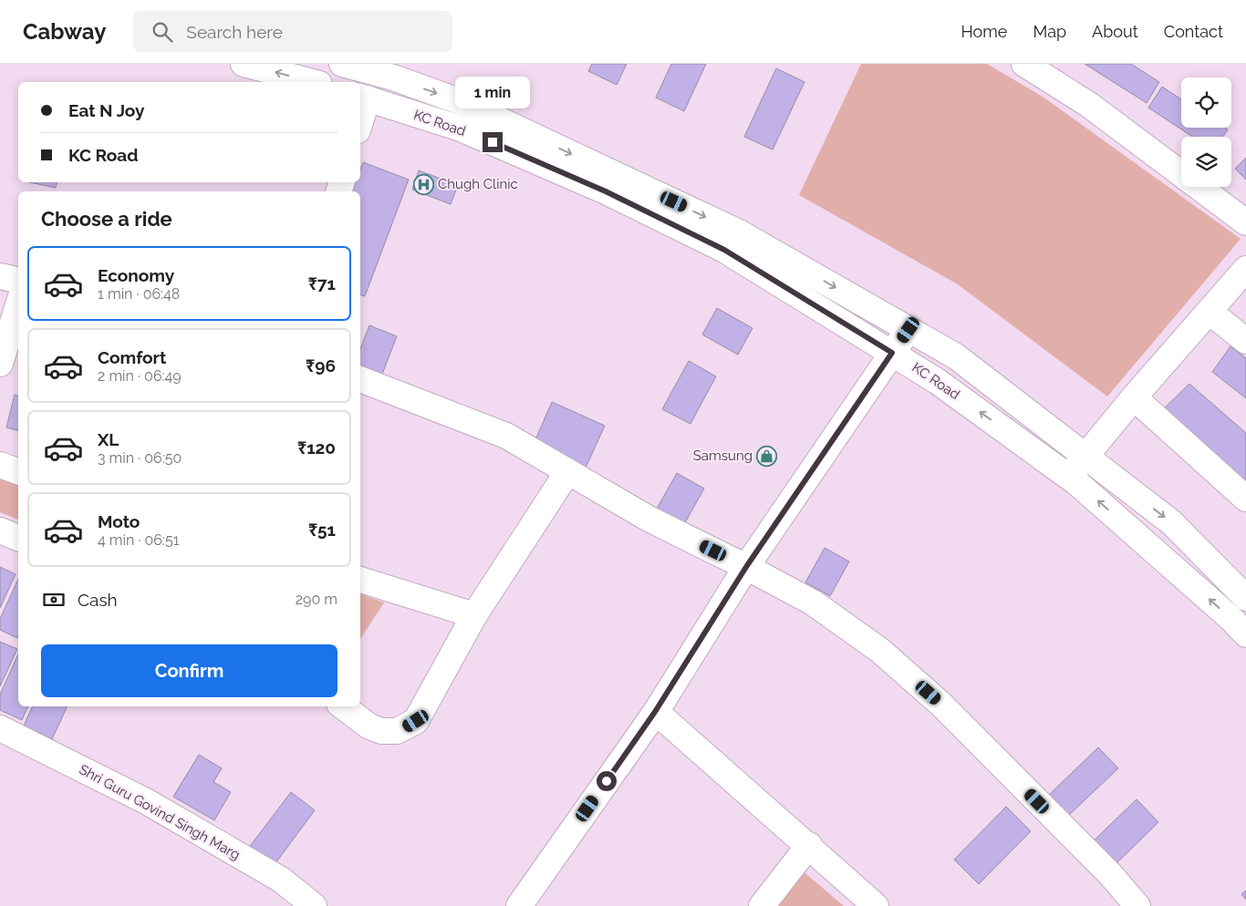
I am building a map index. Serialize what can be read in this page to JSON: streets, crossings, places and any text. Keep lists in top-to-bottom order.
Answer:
{
  "streets": {
    "street": ["KC Road", "Shri Guru Govind Singh Marg"]
  },
  "places": {
    "hospital": ["Chugh Clinic"],
    "shop": ["Samsung"]
  },
  "page": {
    "header": "Cabway",
    "search": "Search here",
    "nav": [
      "Home",
      "Map",
      "About",
      "Contact"
    ],
    "bubble": "1 min",
    "banner": ["Eat N Joy", "KC Road"],
    "heading": "Choose a ride",
    "list": [
      {
        "name": "Economy",
        "note": "1 min · 06:48",
        "value": "₹71"
      },
      {
        "name": "Comfort",
        "note": "2 min · 06:49",
        "value": "₹96"
      },
      {
        "name": "XL",
        "note": "3 min · 06:50",
        "value": "₹120"
      },
      {
        "name": "Moto",
        "note": "4 min · 06:51",
        "value": "₹51"
      }
    ],
    "pay": ["Cash", "290 m"],
    "buttons": "Confirm"
  }
}
